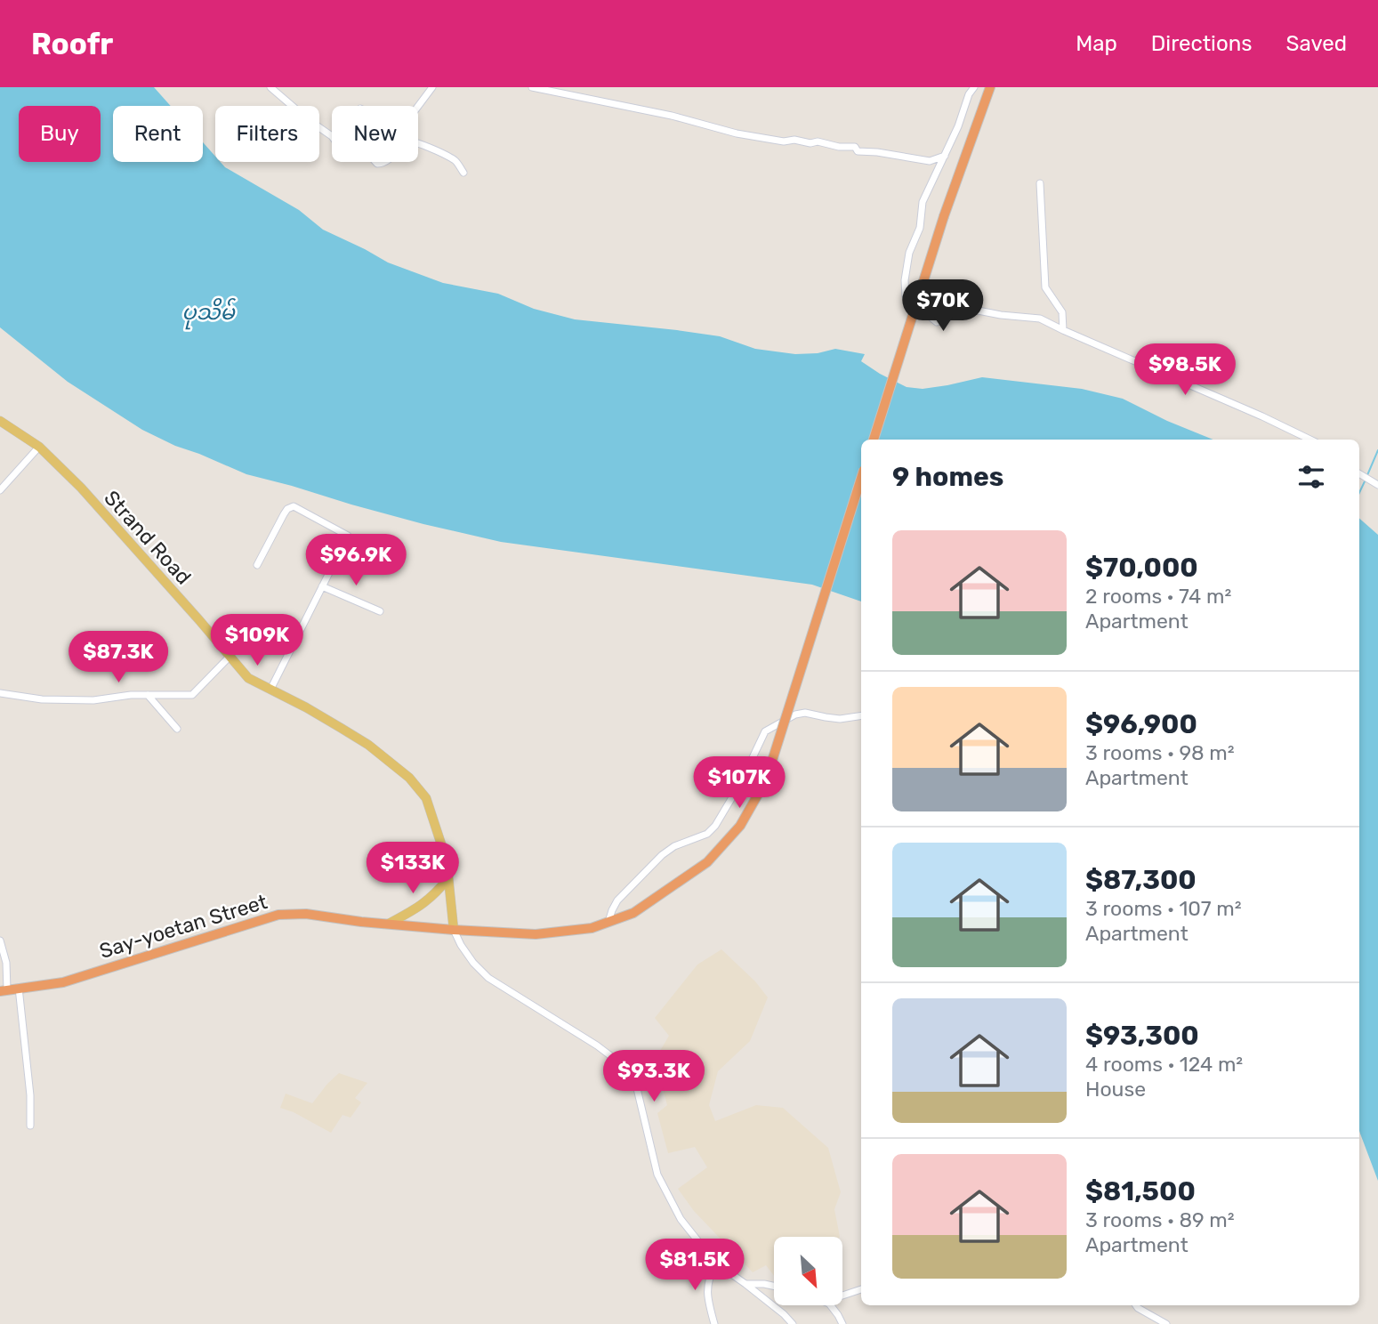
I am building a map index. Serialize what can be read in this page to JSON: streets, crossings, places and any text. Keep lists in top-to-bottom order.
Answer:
{
  "streets": {
    "highway": ["Say-yoetan Street"],
    "main road": ["Strand Road"]
  },
  "crossings": [
    ["Strand Road", "Say-yoetan Street"]
  ],
  "water": ["ပုသိမ်"],
  "north": "bottom right",
  "page": {
    "header": "Roofr",
    "nav": ["Map", "Directions", "Saved"],
    "chip": [
      "Buy",
      "Rent",
      "Filters",
      "New"
    ],
    "price": [
      "$70K",
      "$98.5K",
      "$96.9K",
      "$109K",
      "$87.3K",
      "$107K",
      "$133K",
      "$93.3K",
      "$81.5K"
    ],
    "heading": "9 homes",
    "list": [
      {
        "name": "$70,000",
        "note": "2 rooms · 74 m² · Apartment"
      },
      {
        "name": "$96,900",
        "note": "3 rooms · 98 m² · Apartment"
      },
      {
        "name": "$87,300",
        "note": "3 rooms · 107 m² · Apartment"
      },
      {
        "name": "$93,300",
        "note": "4 rooms · 124 m² · House"
      },
      {
        "name": "$81,500",
        "note": "3 rooms · 89 m² · Apartment"
      }
    ]
  }
}
